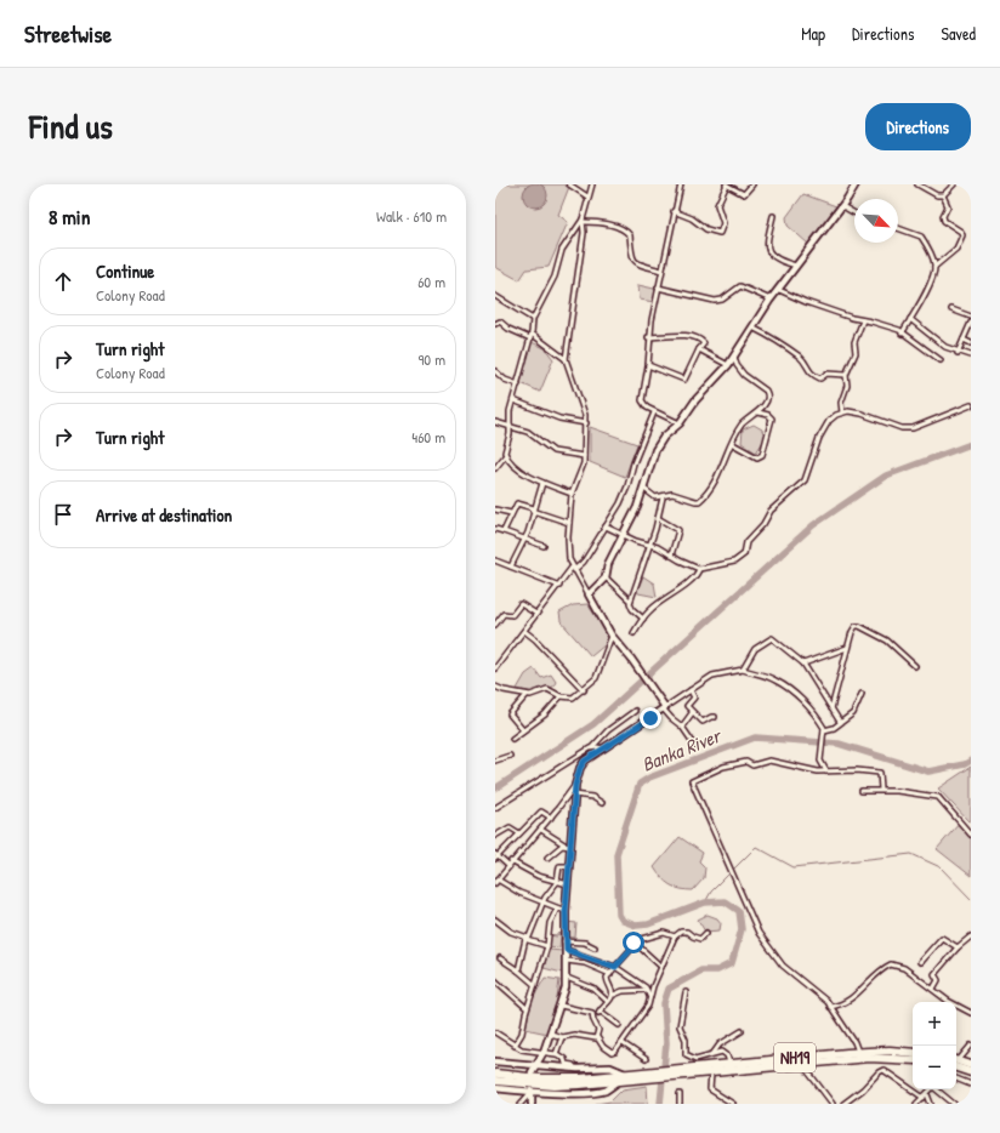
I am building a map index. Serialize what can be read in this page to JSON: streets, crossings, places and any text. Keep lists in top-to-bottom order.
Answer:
{
  "streets": {
    "highway": ["NH19"]
  },
  "water": ["Banka River"],
  "north": "bottom right",
  "page": {
    "header": "Streetwise",
    "nav": ["Map", "Directions", "Saved"],
    "title": "Find us",
    "buttons": "Directions",
    "heading": ["8 min", "Walk · 610 m"],
    "list": [
      ["Continue", "Colony Road", "60 m"],
      ["Turn right", "Colony Road", "90 m"],
      ["Turn right", "460 m"],
      "Arrive at destination"
    ],
    "map_buttons": ["+", "−"]
  }
}
